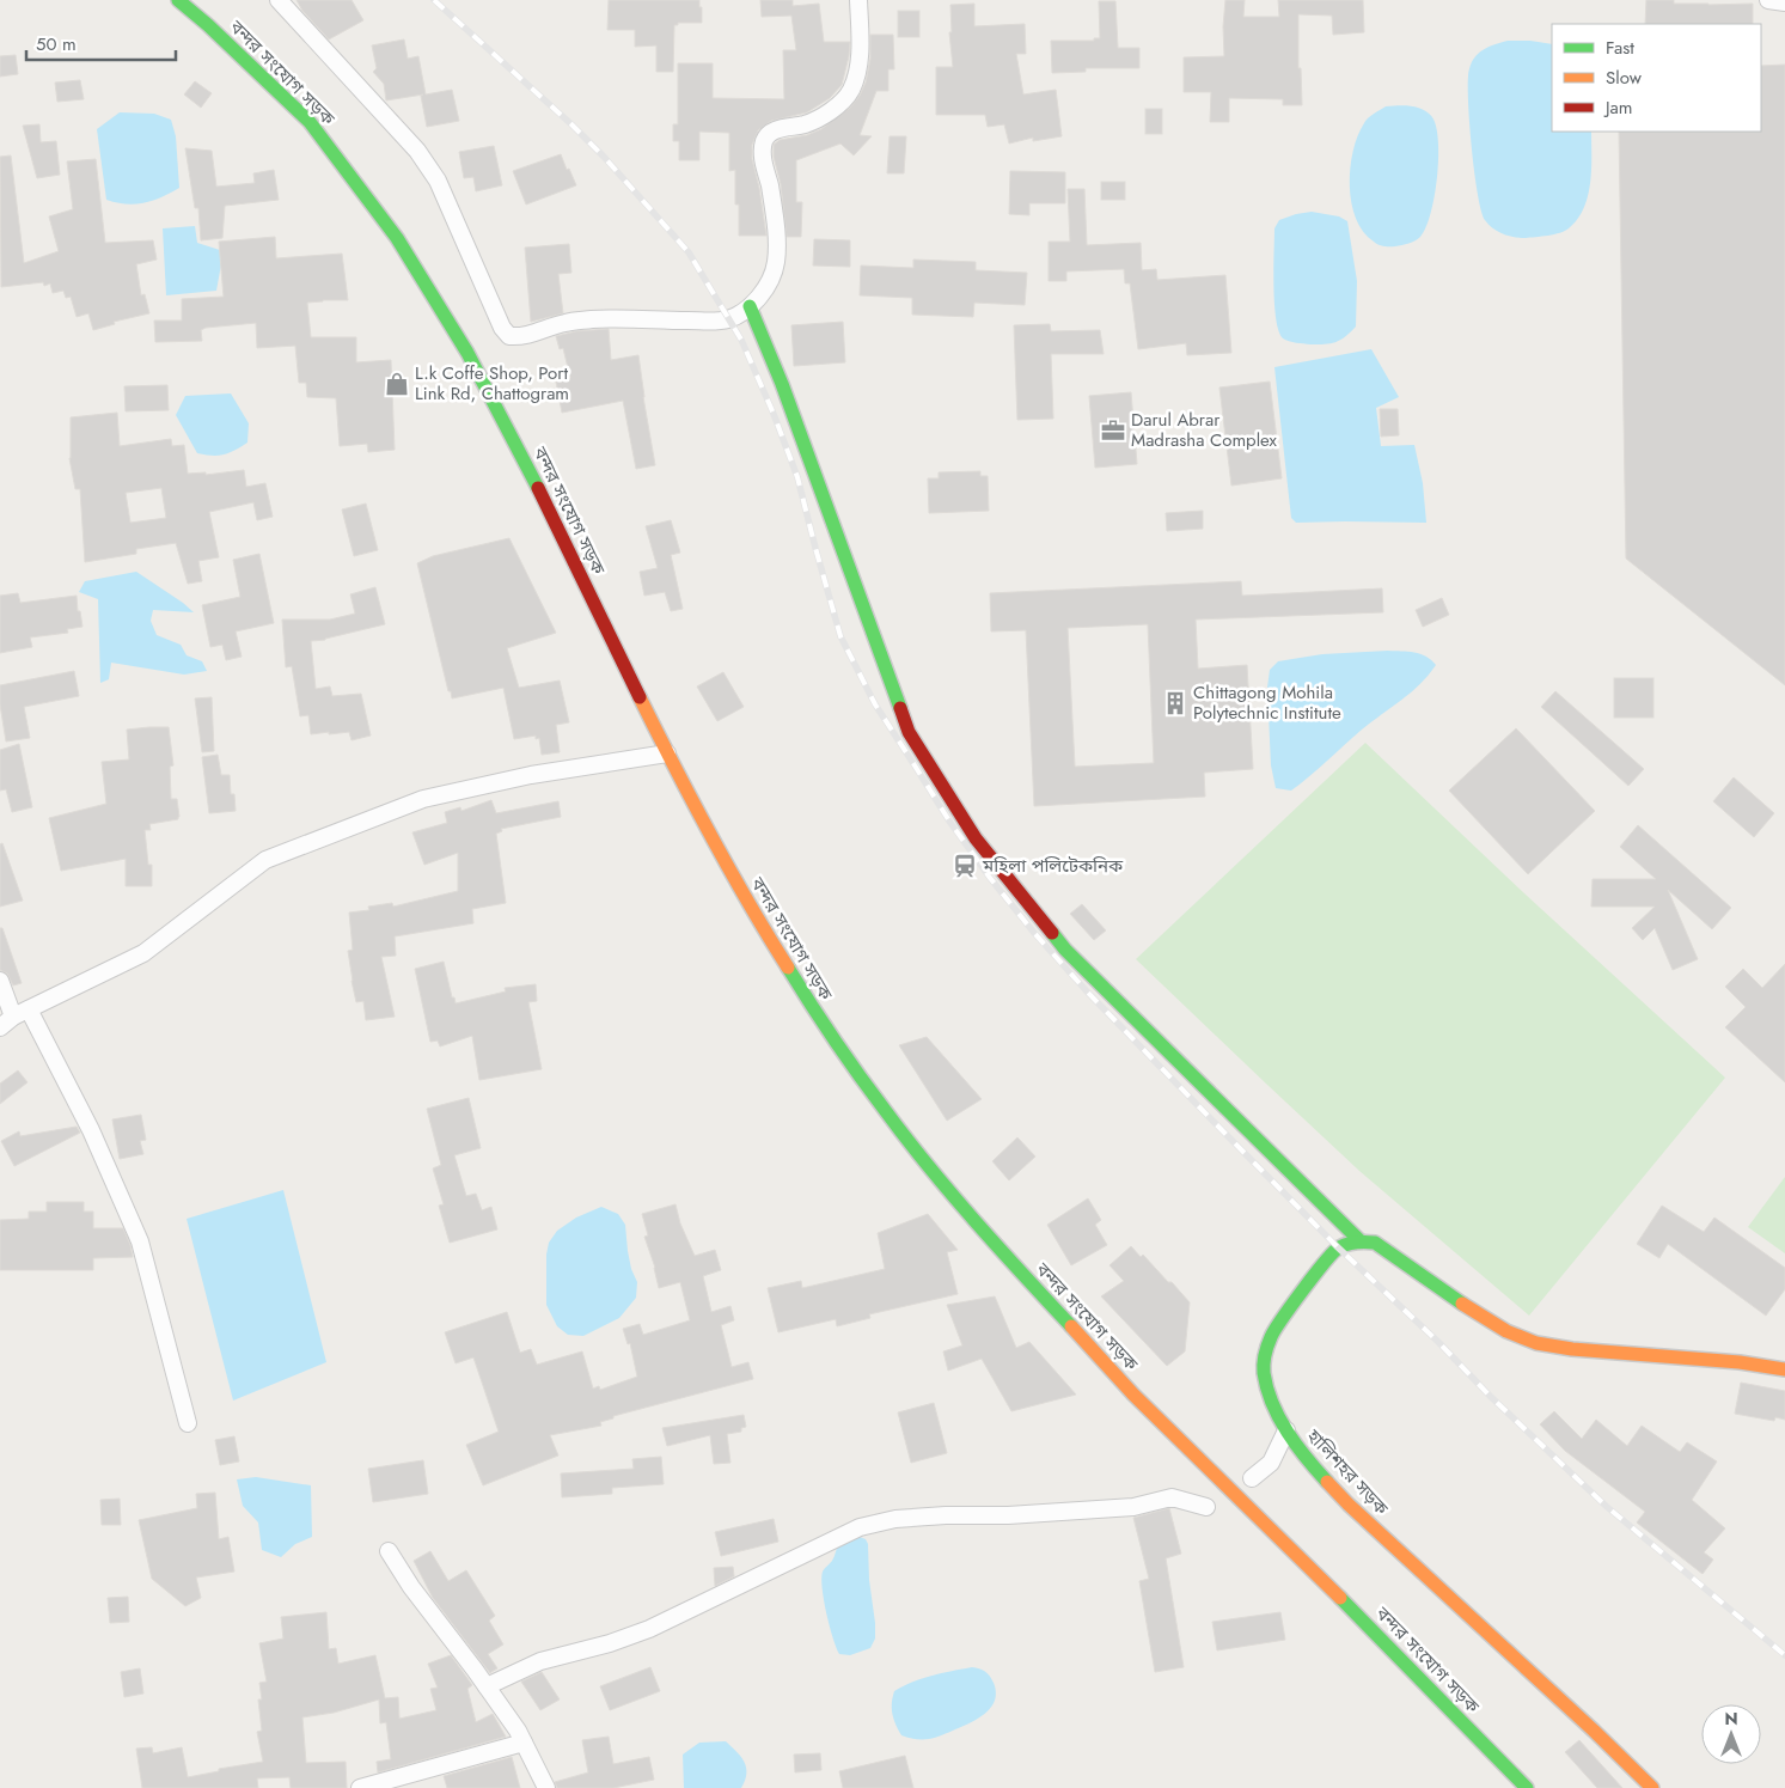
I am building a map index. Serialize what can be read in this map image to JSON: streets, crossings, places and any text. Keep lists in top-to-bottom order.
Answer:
{
  "streets": {
    "main road": ["বন্দর সংযোগ সড়ক", "হালিশহর সড়ক"]
  },
  "places": {
    "shop": ["L.k Coffe Shop, Port Link Rd, Chattogram"],
    "office": ["Darul Abrar Madrasha Complex"],
    "building": ["Chittagong Mohila Polytechnic Institute"],
    "station": ["মহিলা পলিটেকনিক"]
  },
  "legend": ["Fast", "Slow", "Jam"],
  "scale_bar": "50 m",
  "north": "top"
}
